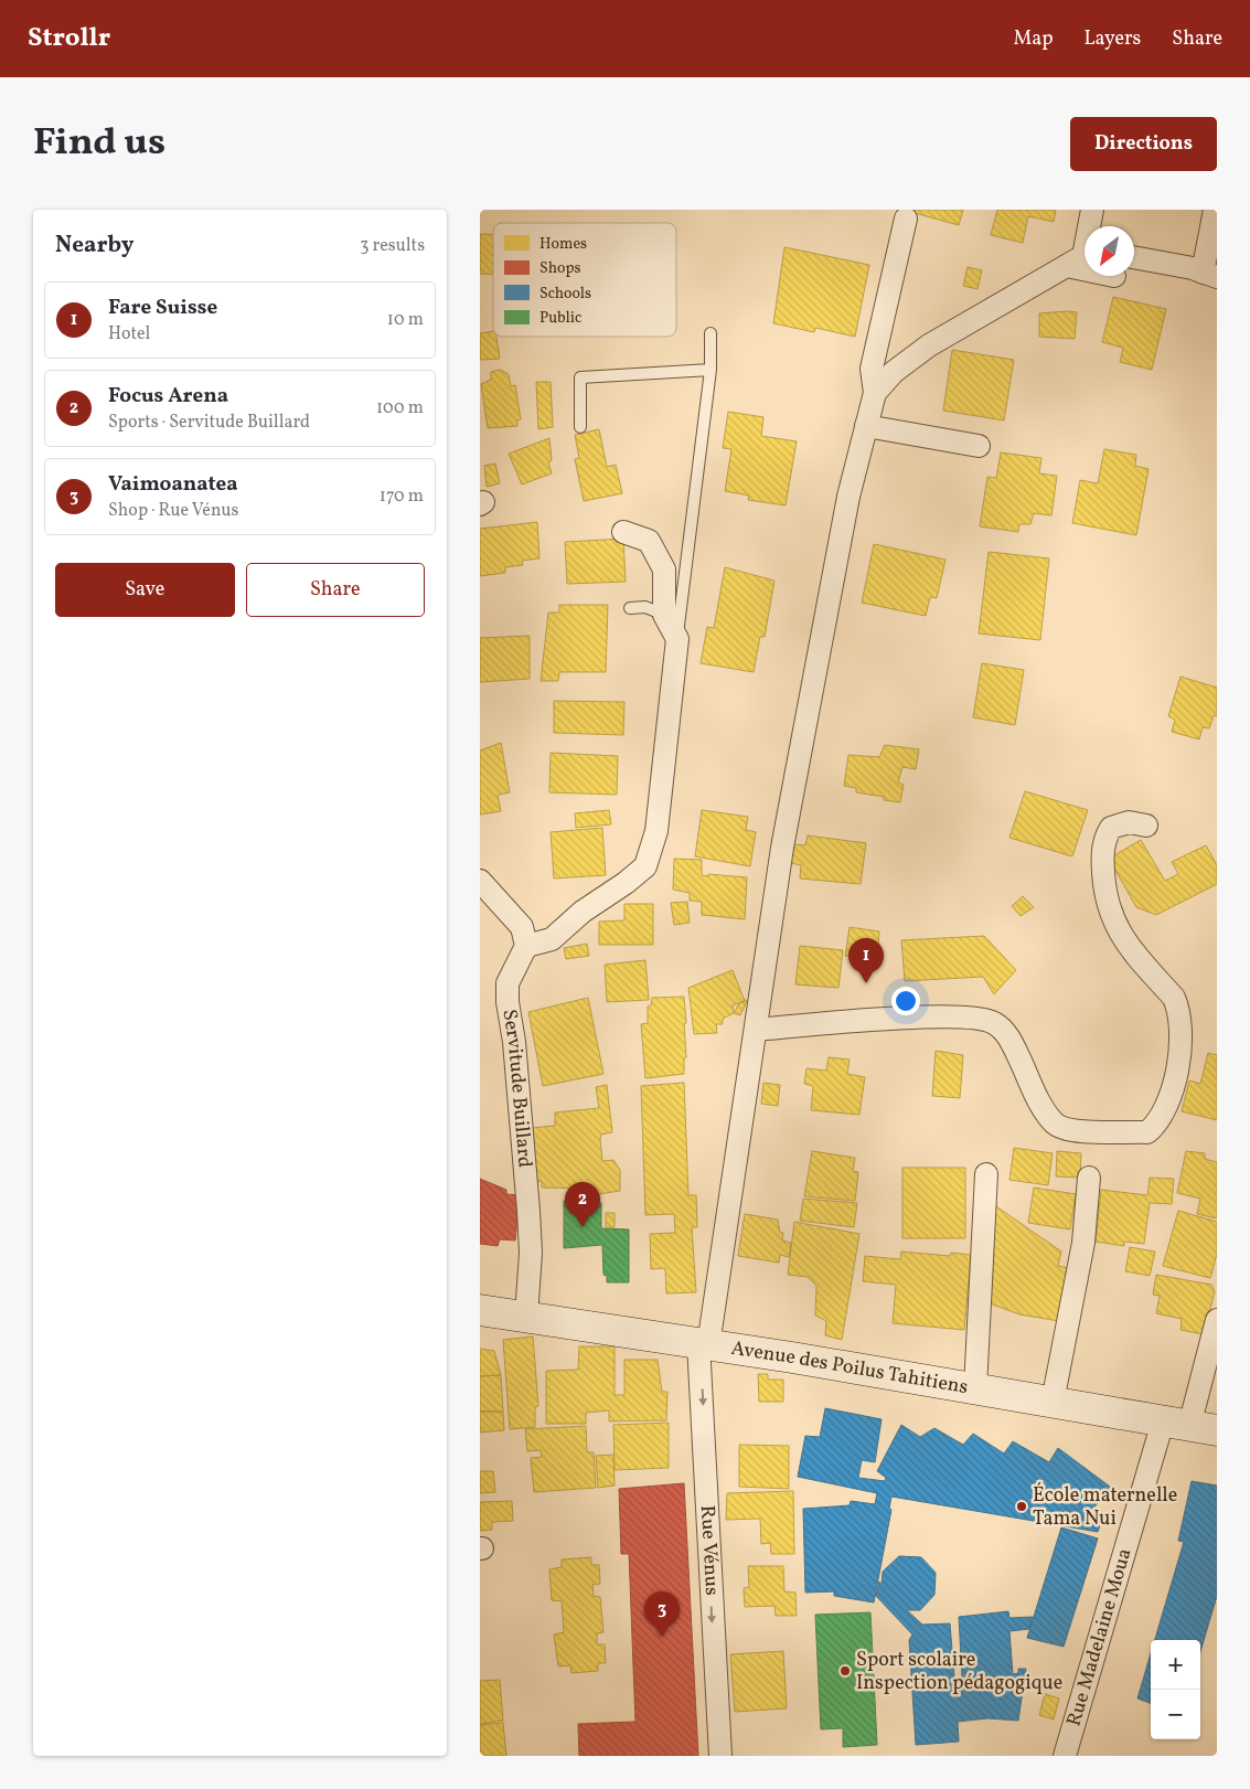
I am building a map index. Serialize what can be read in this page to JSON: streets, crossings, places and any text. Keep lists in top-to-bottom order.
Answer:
{
  "streets": {
    "main road": ["Avenue des Poilus Tahitiens"],
    "street": ["Servitude Buillard", "Rue Vénus", "Rue Madelaine Moua"]
  },
  "crossings": [
    ["Servitude Buillard", "Avenue des Poilus Tahitiens"],
    ["Avenue des Poilus Tahitiens", "Rue Vénus"],
    ["Avenue des Poilus Tahitiens", "Rue Madelaine Moua"]
  ],
  "places": ["École maternelle Tama Nui", "Sport scolaire Inspection pédagogique"],
  "legend": [
    "Homes",
    "Shops",
    "Schools",
    "Public"
  ],
  "north": "bottom left",
  "page": {
    "header": "Strollr",
    "nav": ["Map", "Layers", "Share"],
    "title": "Find us",
    "buttons": [
      "Directions",
      ["Save", "Share"]
    ],
    "heading": ["Nearby", "3 results"],
    "list": [
      {
        "mark": "1",
        "name": "Fare Suisse",
        "note": "Hotel",
        "value": "10 m"
      },
      {
        "mark": "2",
        "name": "Focus Arena",
        "note": "Sports · Servitude Buillard",
        "value": "100 m"
      },
      {
        "mark": "3",
        "name": "Vaimoanatea",
        "note": "Shop · Rue Vénus",
        "value": "170 m"
      }
    ],
    "pins": ["1", "2", "3"],
    "map_buttons": ["+", "−"]
  }
}
